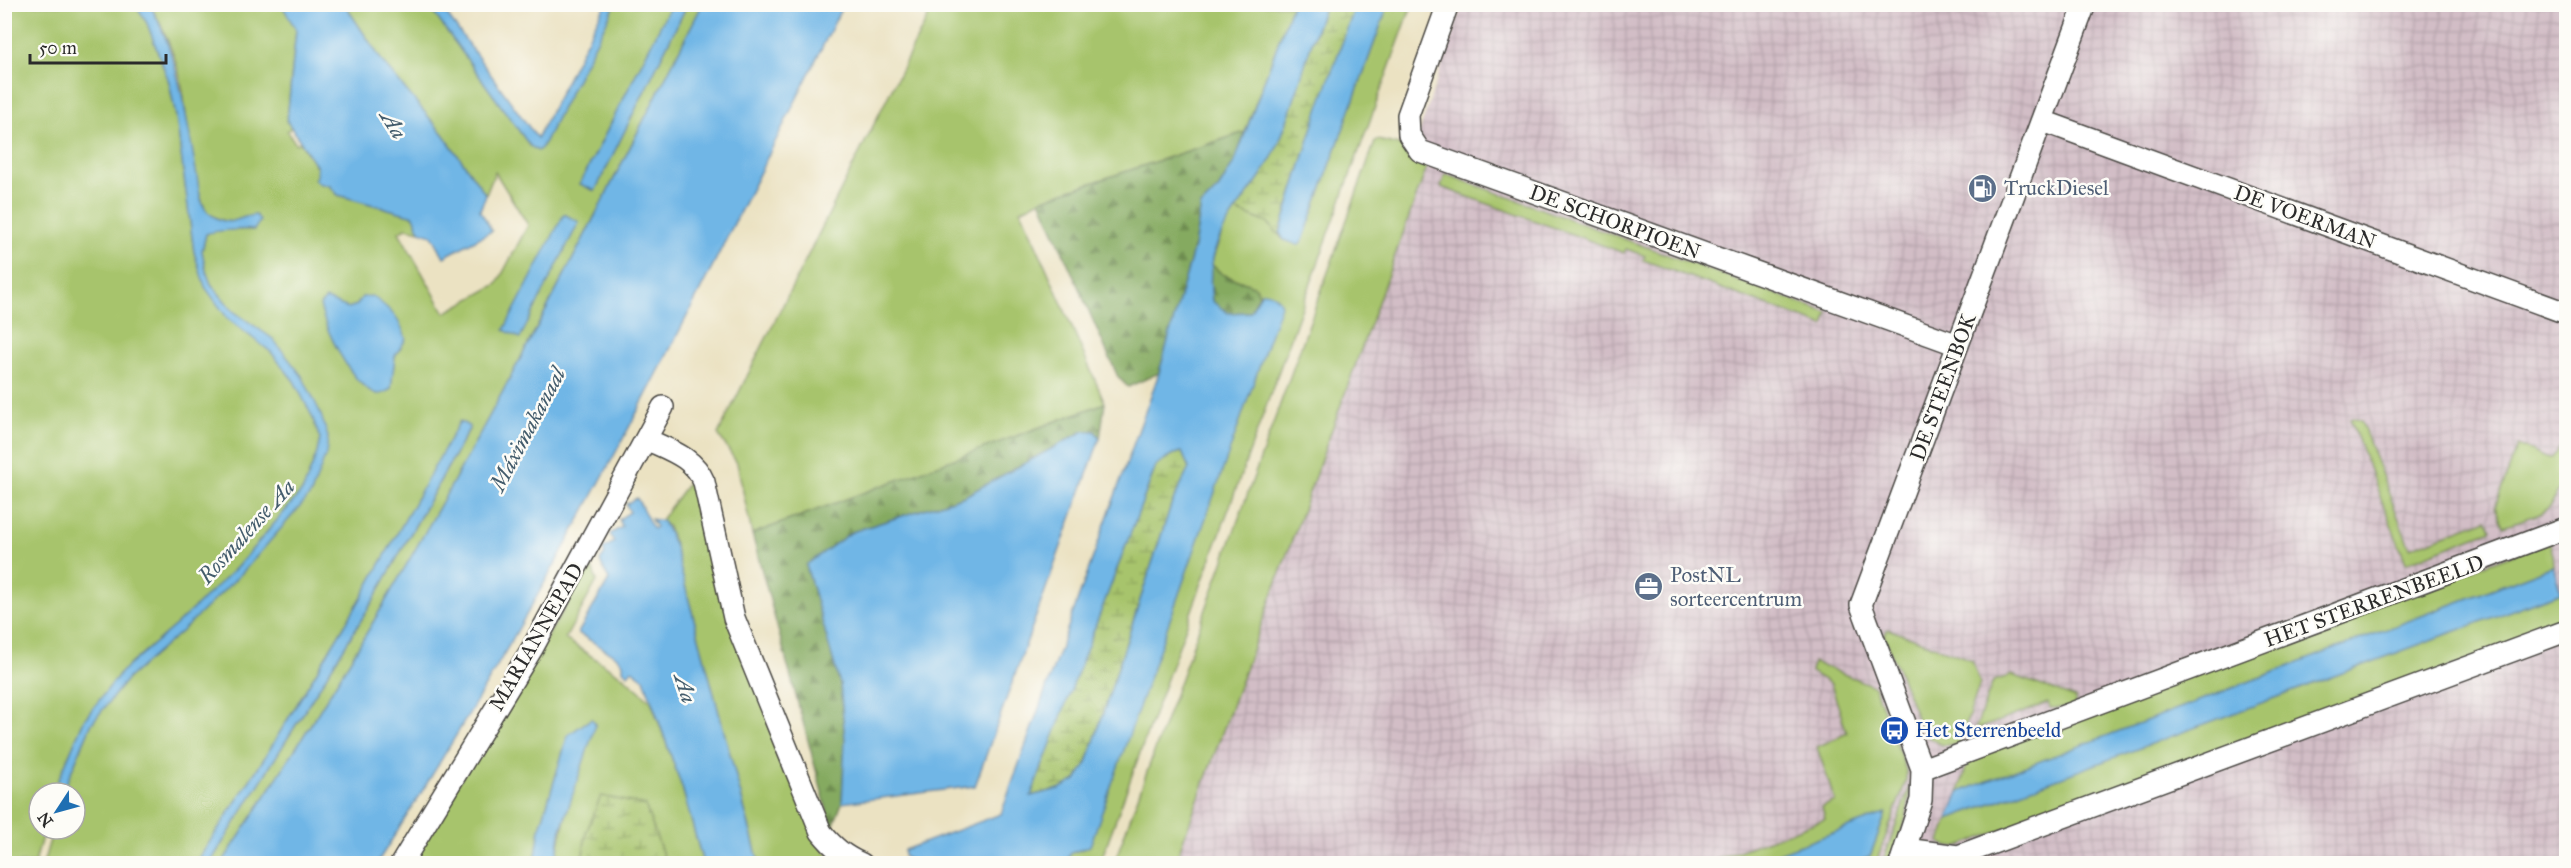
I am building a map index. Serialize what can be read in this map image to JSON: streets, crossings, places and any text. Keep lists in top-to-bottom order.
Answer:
{
  "streets": {
    "street": [
      "DE VOERMAN",
      "DE SCHORPIOEN",
      "DE STEENBOK",
      "HET STERRENBEELD",
      "MARIANNEPAD"
    ]
  },
  "crossings": [
    ["DE VOERMAN", "DE STEENBOK"],
    ["DE SCHORPIOEN", "DE STEENBOK"],
    ["DE STEENBOK", "HET STERRENBEELD"]
  ],
  "water": ["Aa", "Máximakanaal", "Rosmalense Aa"],
  "places": {
    "fuel station": ["TruckDiesel"],
    "office": ["PostNL sorteercentrum"],
    "bus stop": ["Het Sterrenbeeld"]
  },
  "scale_bar": "50 m",
  "north": "bottom left"
}
